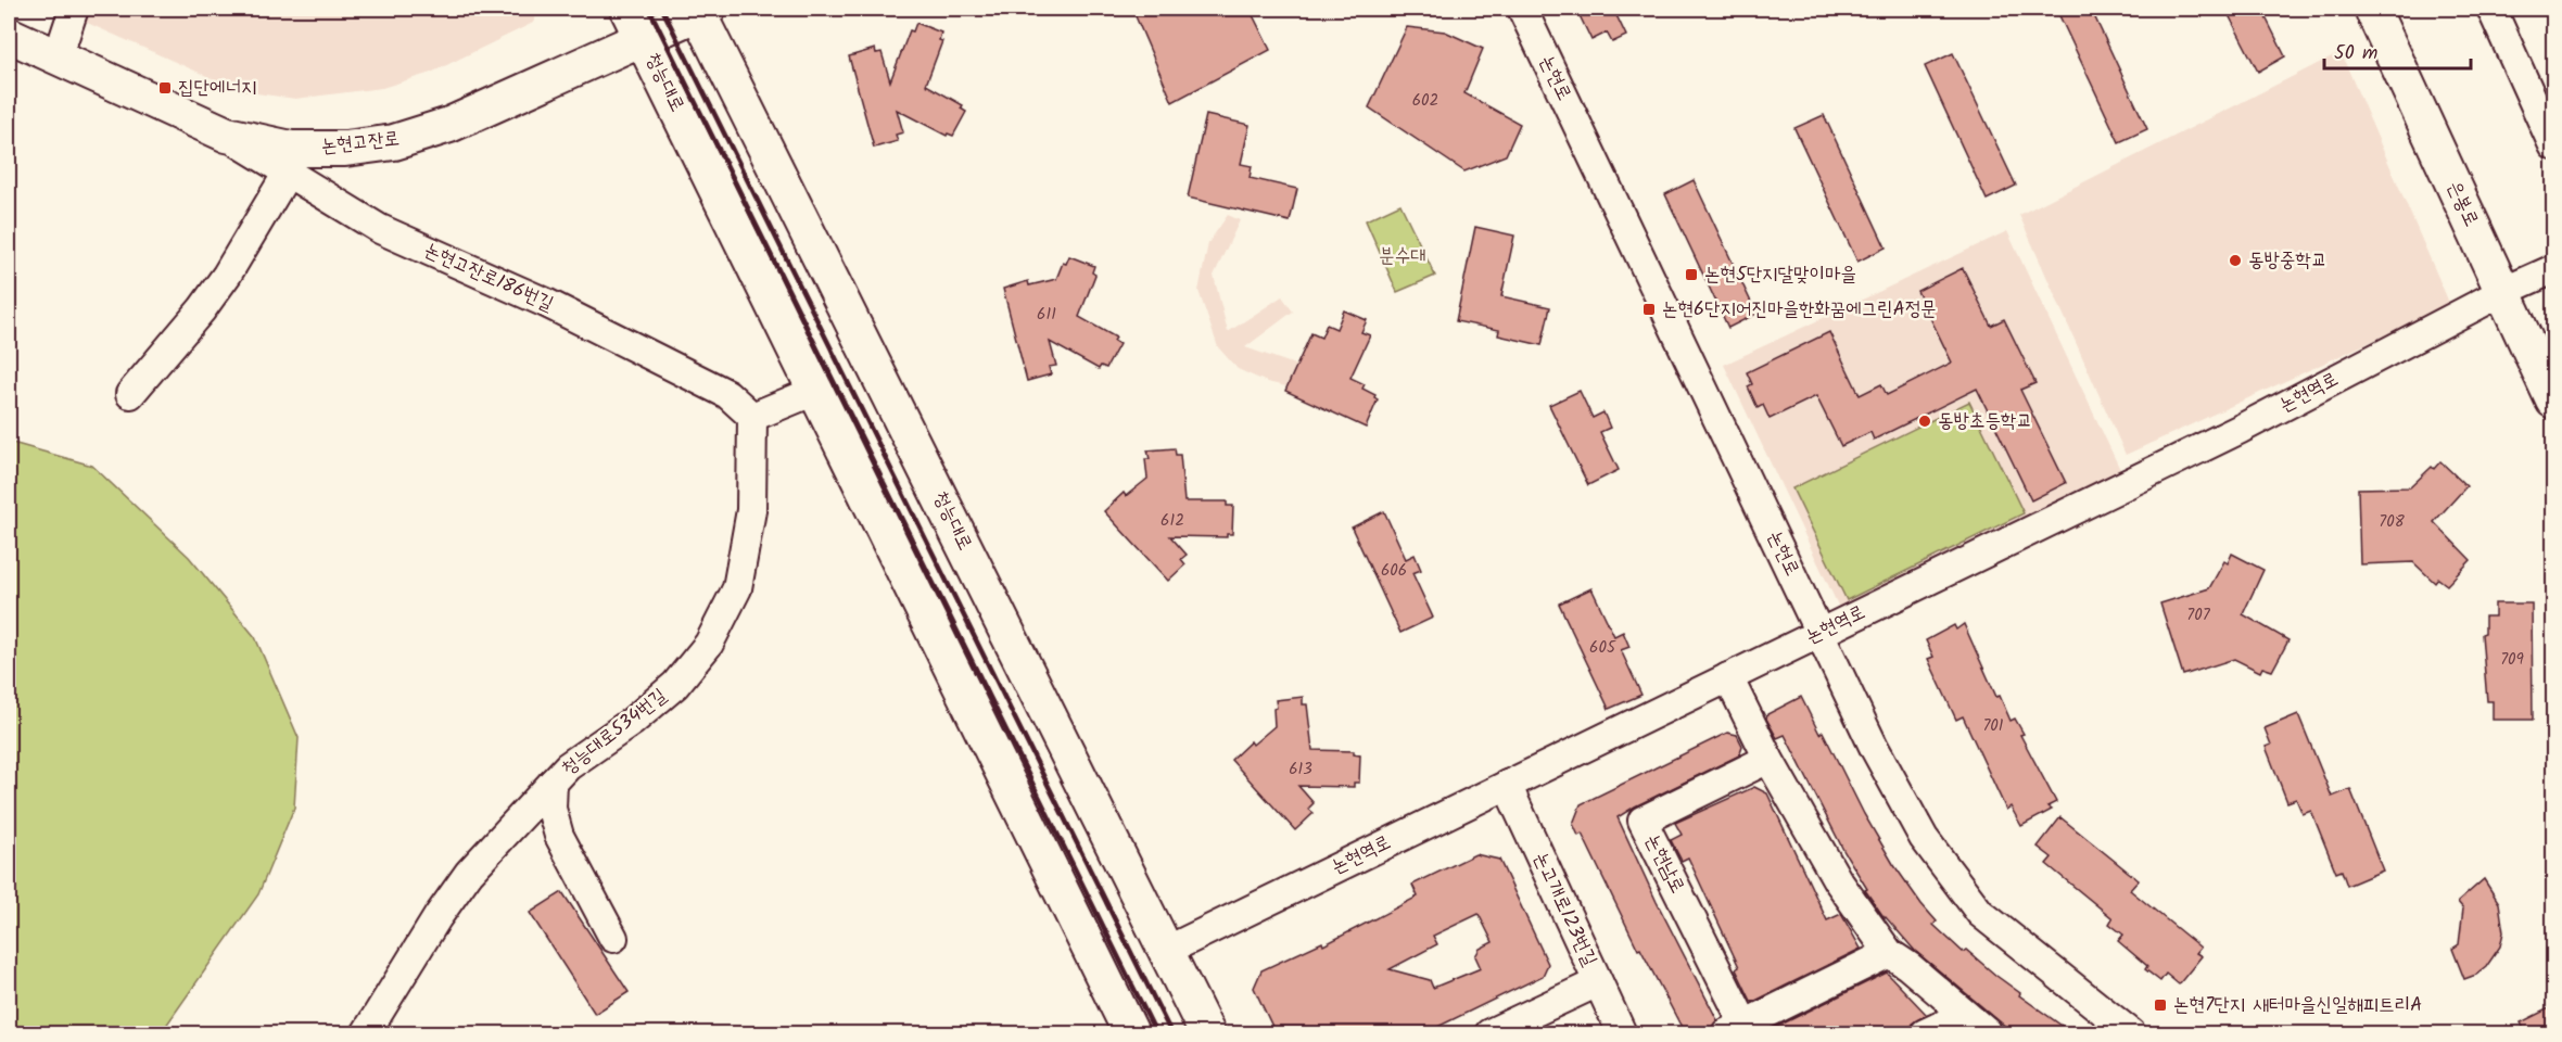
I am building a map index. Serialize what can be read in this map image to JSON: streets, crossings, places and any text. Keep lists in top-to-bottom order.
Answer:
{
  "streets": {
    "main road": ["청능대로", "논현고잔로", "은봉로"],
    "street": [
      "논현로",
      "논현고잔로186번길",
      "논현역로",
      "청능대로534번길",
      "논현남로",
      "논고개로123번길"
    ]
  },
  "crossings": [
    ["논현로", "논현역로"],
    ["청능대로", "논현고잔로"],
    ["청능대로", "논현역로"],
    ["논현고잔로", "논현고잔로186번길"],
    ["은봉로", "논현역로"],
    ["논현고잔로186번길", "청능대로534번길"],
    ["논현역로", "논고개로123번길"]
  ],
  "parks": ["분수대"],
  "places": {
    "transit": [
      "집단에너지",
      "논현5단지달맞이마을",
      "논현6단지어진마을한화꿈에그린A정문",
      "논현7단지 새터마을신일해피트리A"
    ],
    "other": ["동방중학교", "동방초등학교"]
  },
  "house_numbers": [
    "602",
    "611",
    "612",
    "708",
    "606",
    "707",
    "605",
    "709",
    "701",
    "613"
  ],
  "scale_bar": "50 m"
}
